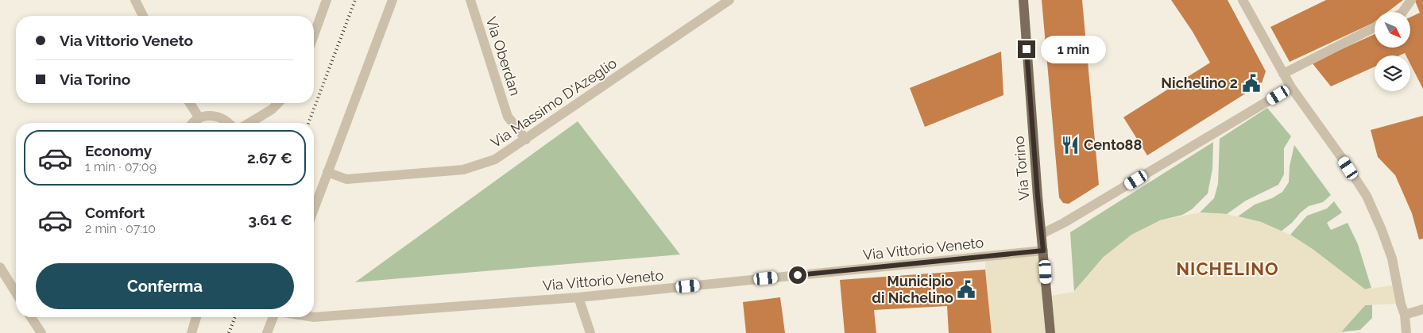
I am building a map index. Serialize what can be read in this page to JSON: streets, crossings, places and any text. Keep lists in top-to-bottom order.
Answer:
{
  "streets": {
    "main road": ["Via Torino"],
    "street": ["Via Oberdan", "Via Massimo D'Azeglio", "Via Vittorio Veneto"]
  },
  "crossings": [
    ["Via Oberdan", "Via Massimo D'Azeglio"],
    ["Via Torino", "Via Vittorio Veneto"]
  ],
  "districts": ["NICHELINO"],
  "places": {
    "public building": ["Nichelino 2", "Municipio di Nichelino"],
    "restaurant": ["Cento88"]
  },
  "north": "bottom right",
  "page": {
    "banner": ["Via Vittorio Veneto", "Via Torino"],
    "bubble": "1 min",
    "list": [
      {
        "name": "Economy",
        "note": "1 min · 07:09",
        "value": "2.67 €"
      },
      {
        "name": "Comfort",
        "note": "2 min · 07:10",
        "value": "3.61 €"
      }
    ],
    "buttons": "Conferma"
  }
}
